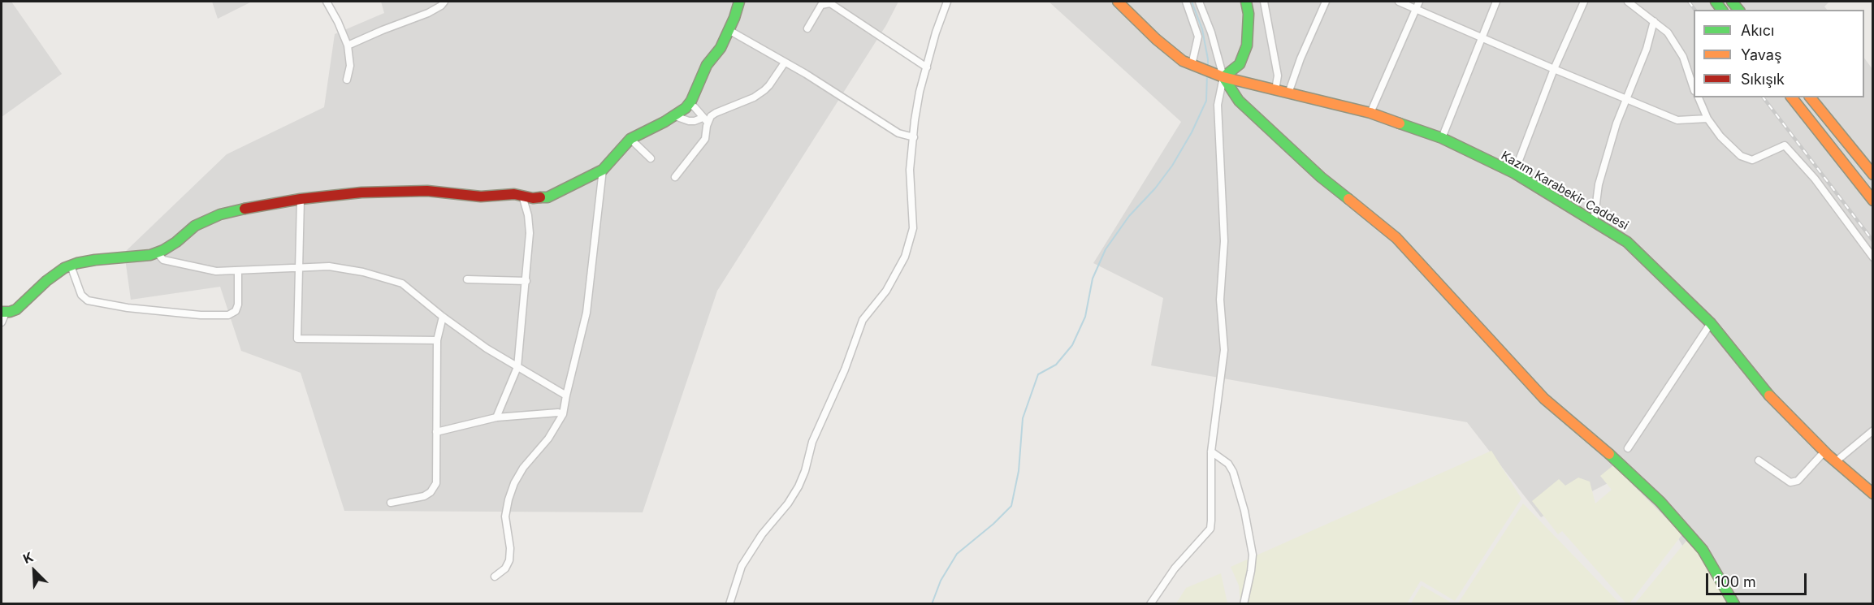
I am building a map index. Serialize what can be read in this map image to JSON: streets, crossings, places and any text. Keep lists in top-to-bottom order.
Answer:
{
  "streets": {
    "street": ["Kazım Karabekir Caddesi"]
  },
  "legend": ["Akıcı", "Yavaş", "Sıkışık"],
  "scale_bar": "100 m",
  "north": "top left"
}
